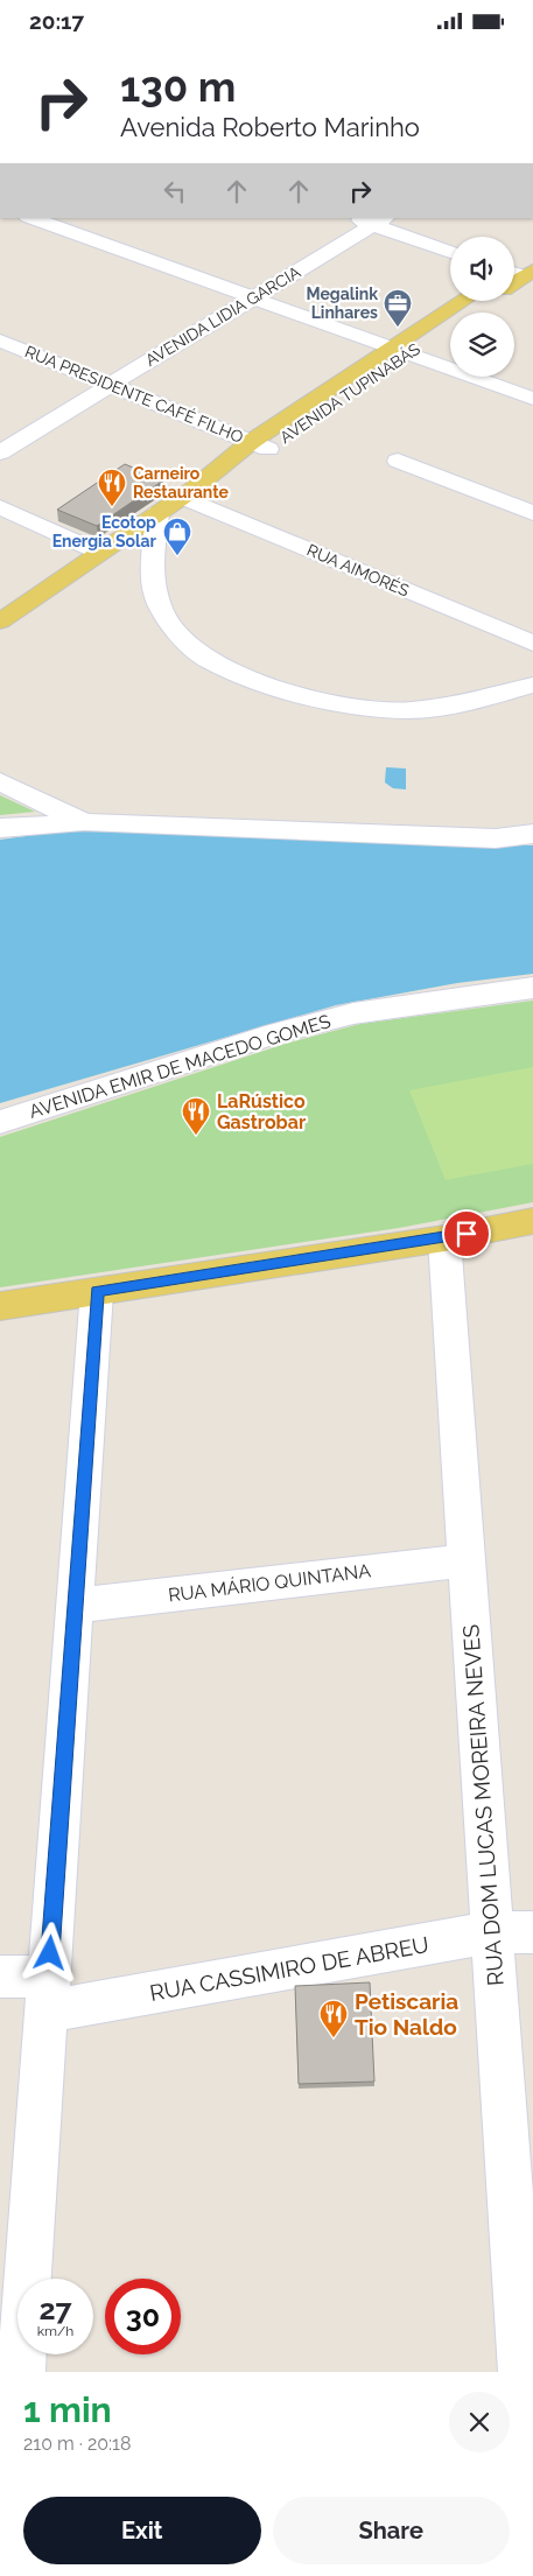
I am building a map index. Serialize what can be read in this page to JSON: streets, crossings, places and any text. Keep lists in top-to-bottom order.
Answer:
{
  "streets": {
    "main road": ["AVENIDA TUPINABÁS"],
    "street": [
      "AVENIDA LIDIA GARCIA",
      "RUA PRESIDENTE CAFÉ FILHO",
      "RUA AIMORÉS",
      "AVENIDA EMIR DE MACEDO GOMES",
      "RUA MÁRIO QUINTANA",
      "RUA DOM LUCAS MOREIRA NEVES",
      "RUA CASSIMIRO DE ABREU"
    ]
  },
  "crossings": [
    ["AVENIDA LIDIA GARCIA", "RUA PRESIDENTE CAFÉ FILHO"],
    ["AVENIDA TUPINABÁS", "RUA PRESIDENTE CAFÉ FILHO"],
    ["AVENIDA TUPINABÁS", "RUA AIMORÉS"],
    ["RUA MÁRIO QUINTANA", "RUA DOM LUCAS MOREIRA NEVES"],
    ["RUA DOM LUCAS MOREIRA NEVES", "RUA CASSIMIRO DE ABREU"]
  ],
  "places": {
    "office": ["Megalink Linhares"],
    "restaurant": ["Carneiro Restaurante", "LaRústico Gastrobar", "Petiscaria Tio Naldo"],
    "shop": ["Ecotop Energia Solar"]
  },
  "page": {
    "status": "20:17",
    "turn": ["130 m", "Avenida Roberto Marinho"],
    "speed": "27 km/h",
    "limit": "30",
    "heading": ["1 min", "210 m · 20:18"],
    "buttons": ["Exit", "Share"]
  }
}
